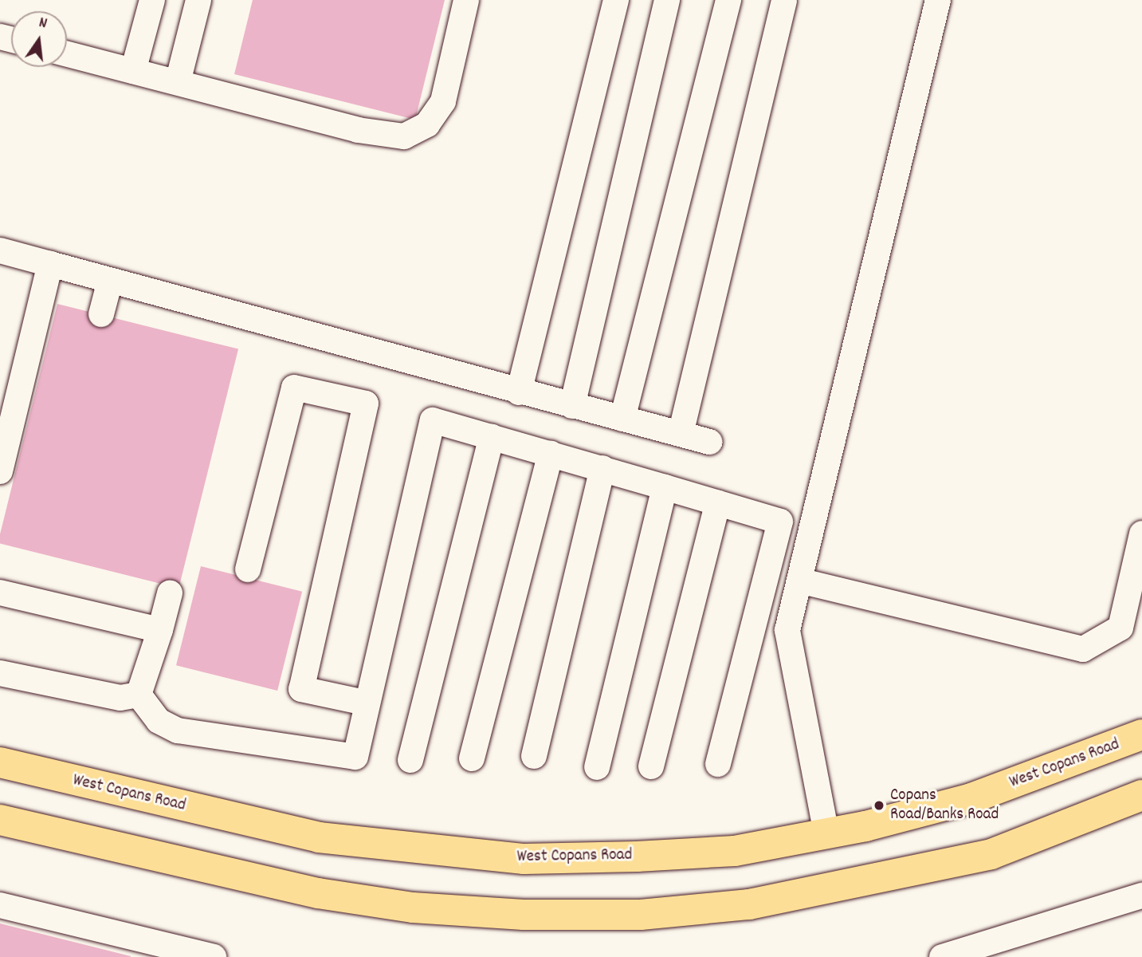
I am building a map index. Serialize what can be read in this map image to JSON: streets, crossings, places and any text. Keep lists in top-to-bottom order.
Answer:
{
  "streets": {
    "main road": ["West Copans Road"]
  },
  "places": ["Copans Road/Banks Road"],
  "north": "top"
}
